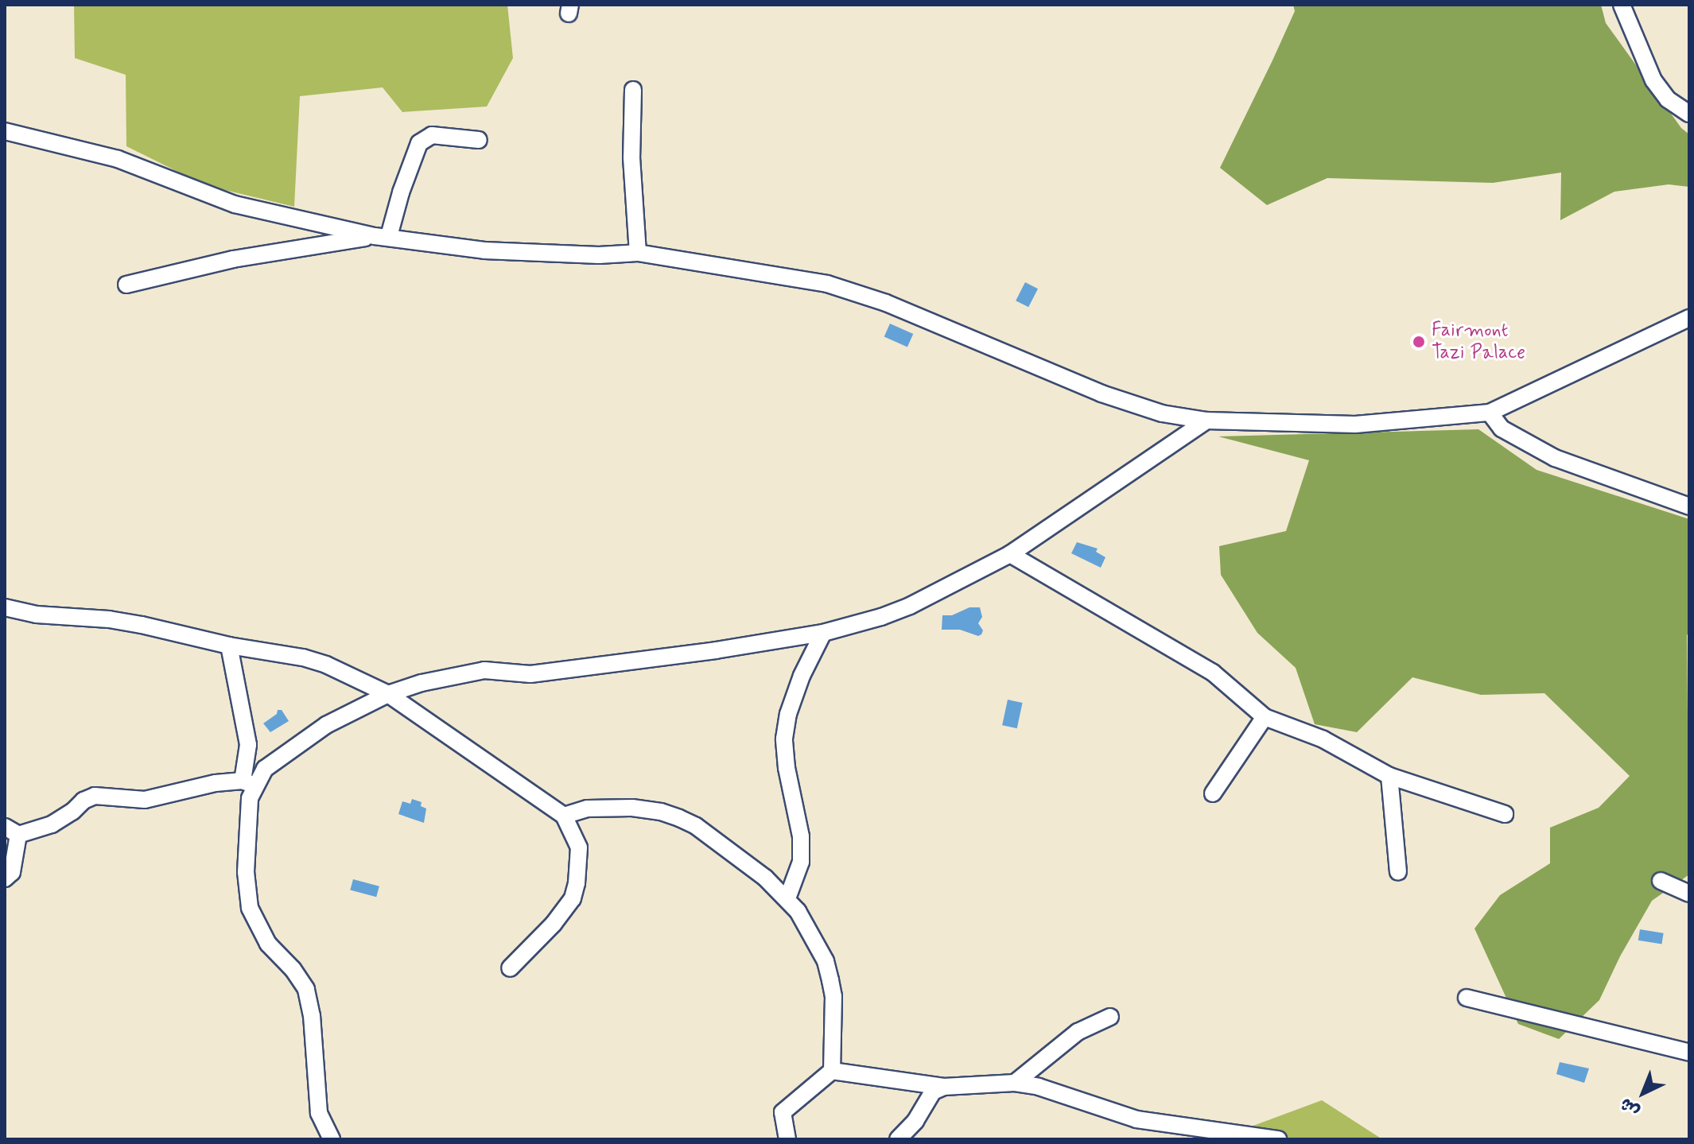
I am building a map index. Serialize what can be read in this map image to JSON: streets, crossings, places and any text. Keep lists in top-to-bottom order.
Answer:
{
  "places": ["Fairmont Tazi Palace"],
  "north": "bottom left"
}
